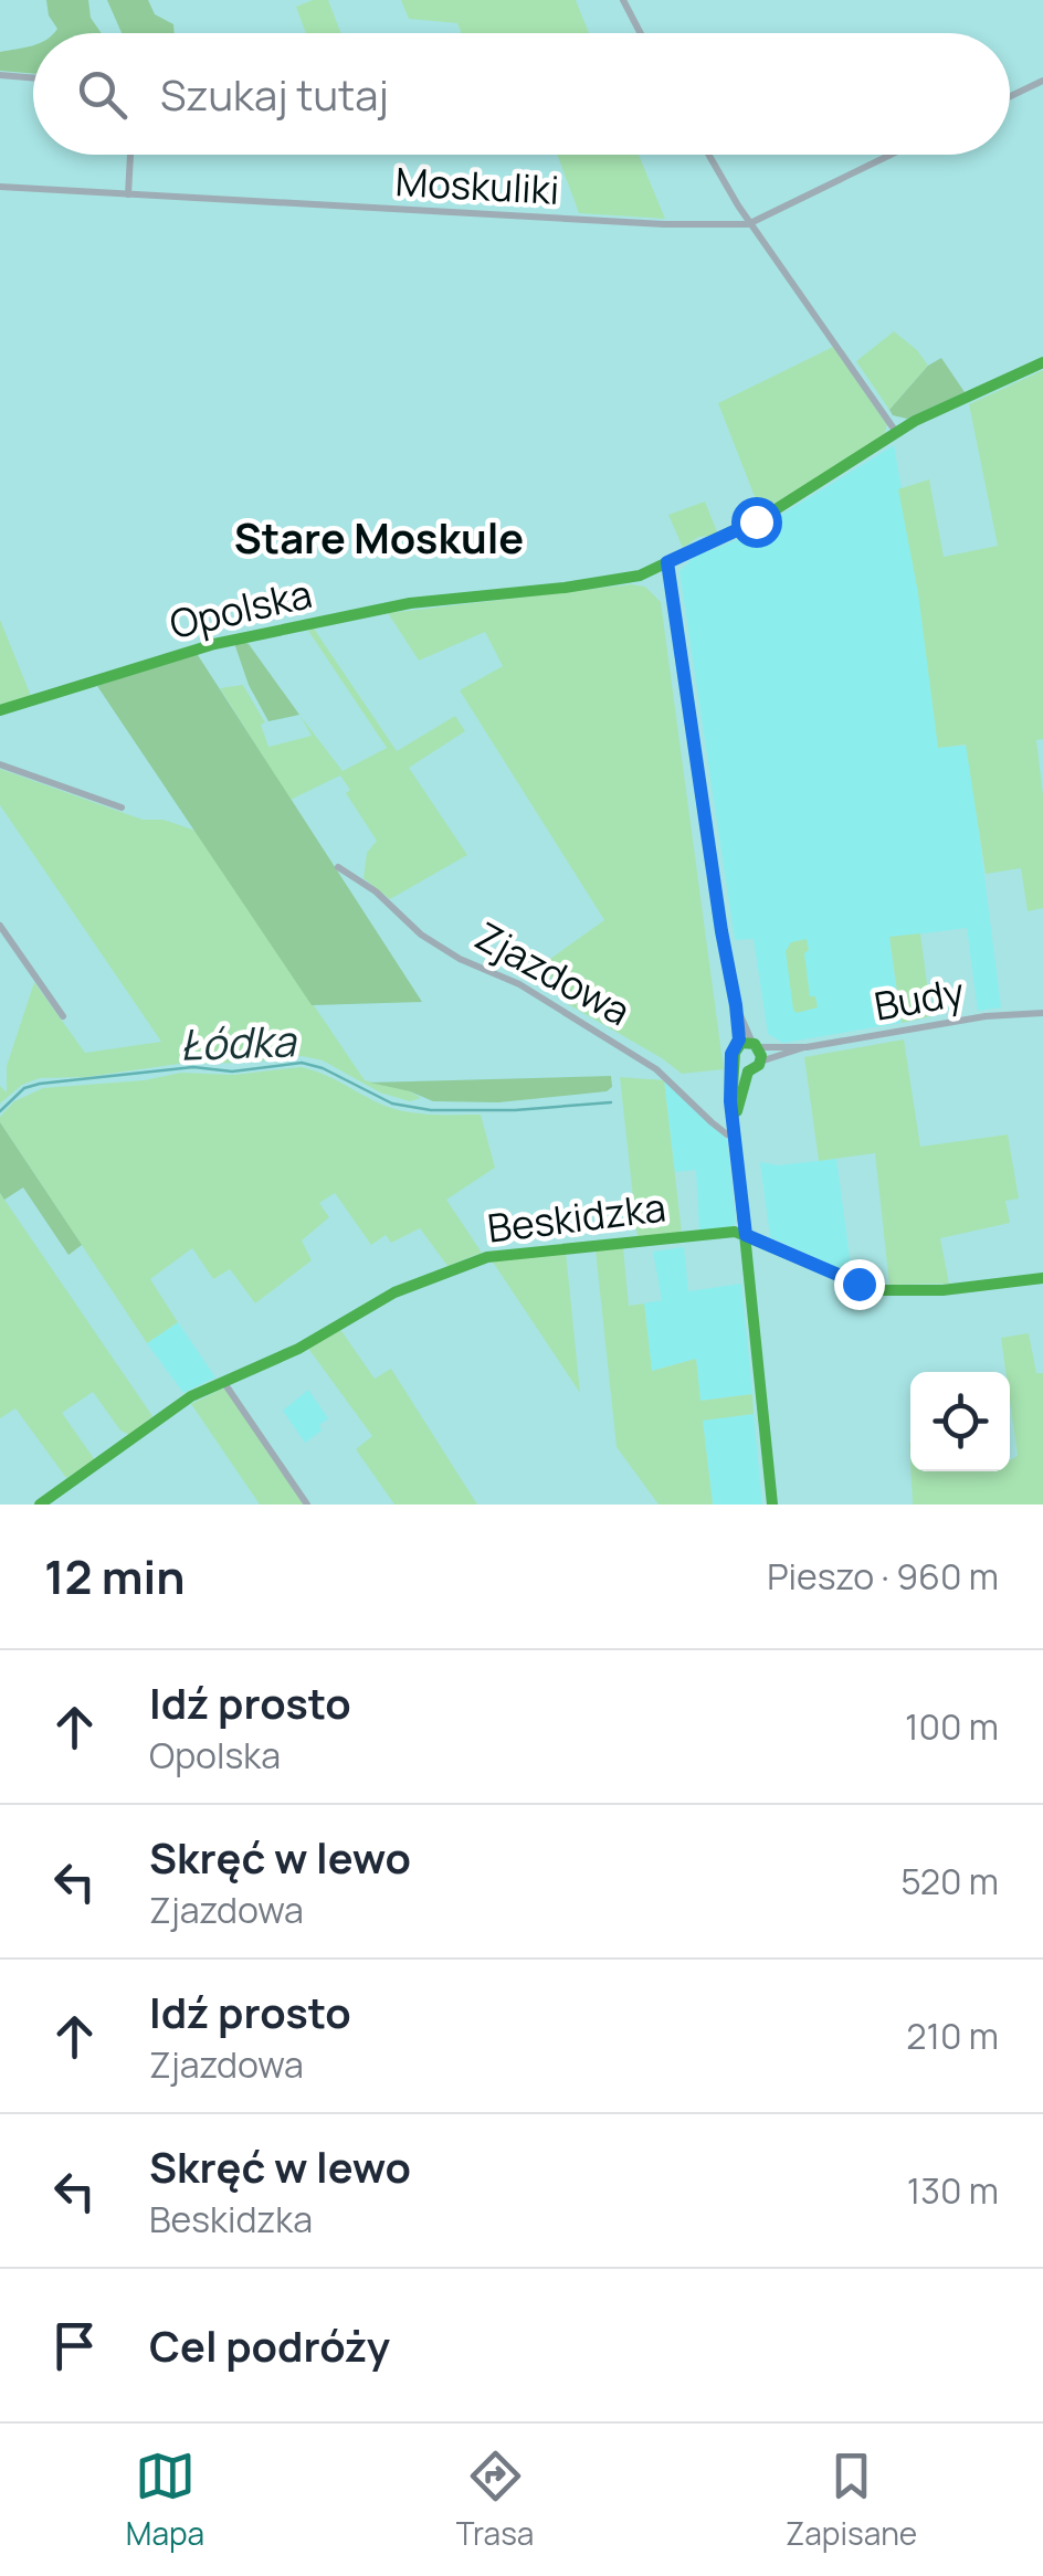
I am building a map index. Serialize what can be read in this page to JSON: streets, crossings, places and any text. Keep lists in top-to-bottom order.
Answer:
{
  "streets": {
    "street": [
      "Moskuliki",
      "Opolska",
      "Zjazdowa",
      "Budy",
      "Beskidzka"
    ]
  },
  "districts": ["Stare Moskule"],
  "water": ["Łódka"],
  "page": {
    "search": "Szukaj tutaj",
    "heading": ["12 min", "Pieszo · 960 m"],
    "list": [
      ["Idź prosto", "Opolska", "100 m"],
      ["Skręć w lewo", "Zjazdowa", "520 m"],
      ["Idź prosto", "Zjazdowa", "210 m"],
      ["Skręć w lewo", "Beskidzka", "130 m"],
      "Cel podróży"
    ],
    "nav": ["Mapa", "Trasa", "Zapisane"]
  }
}
